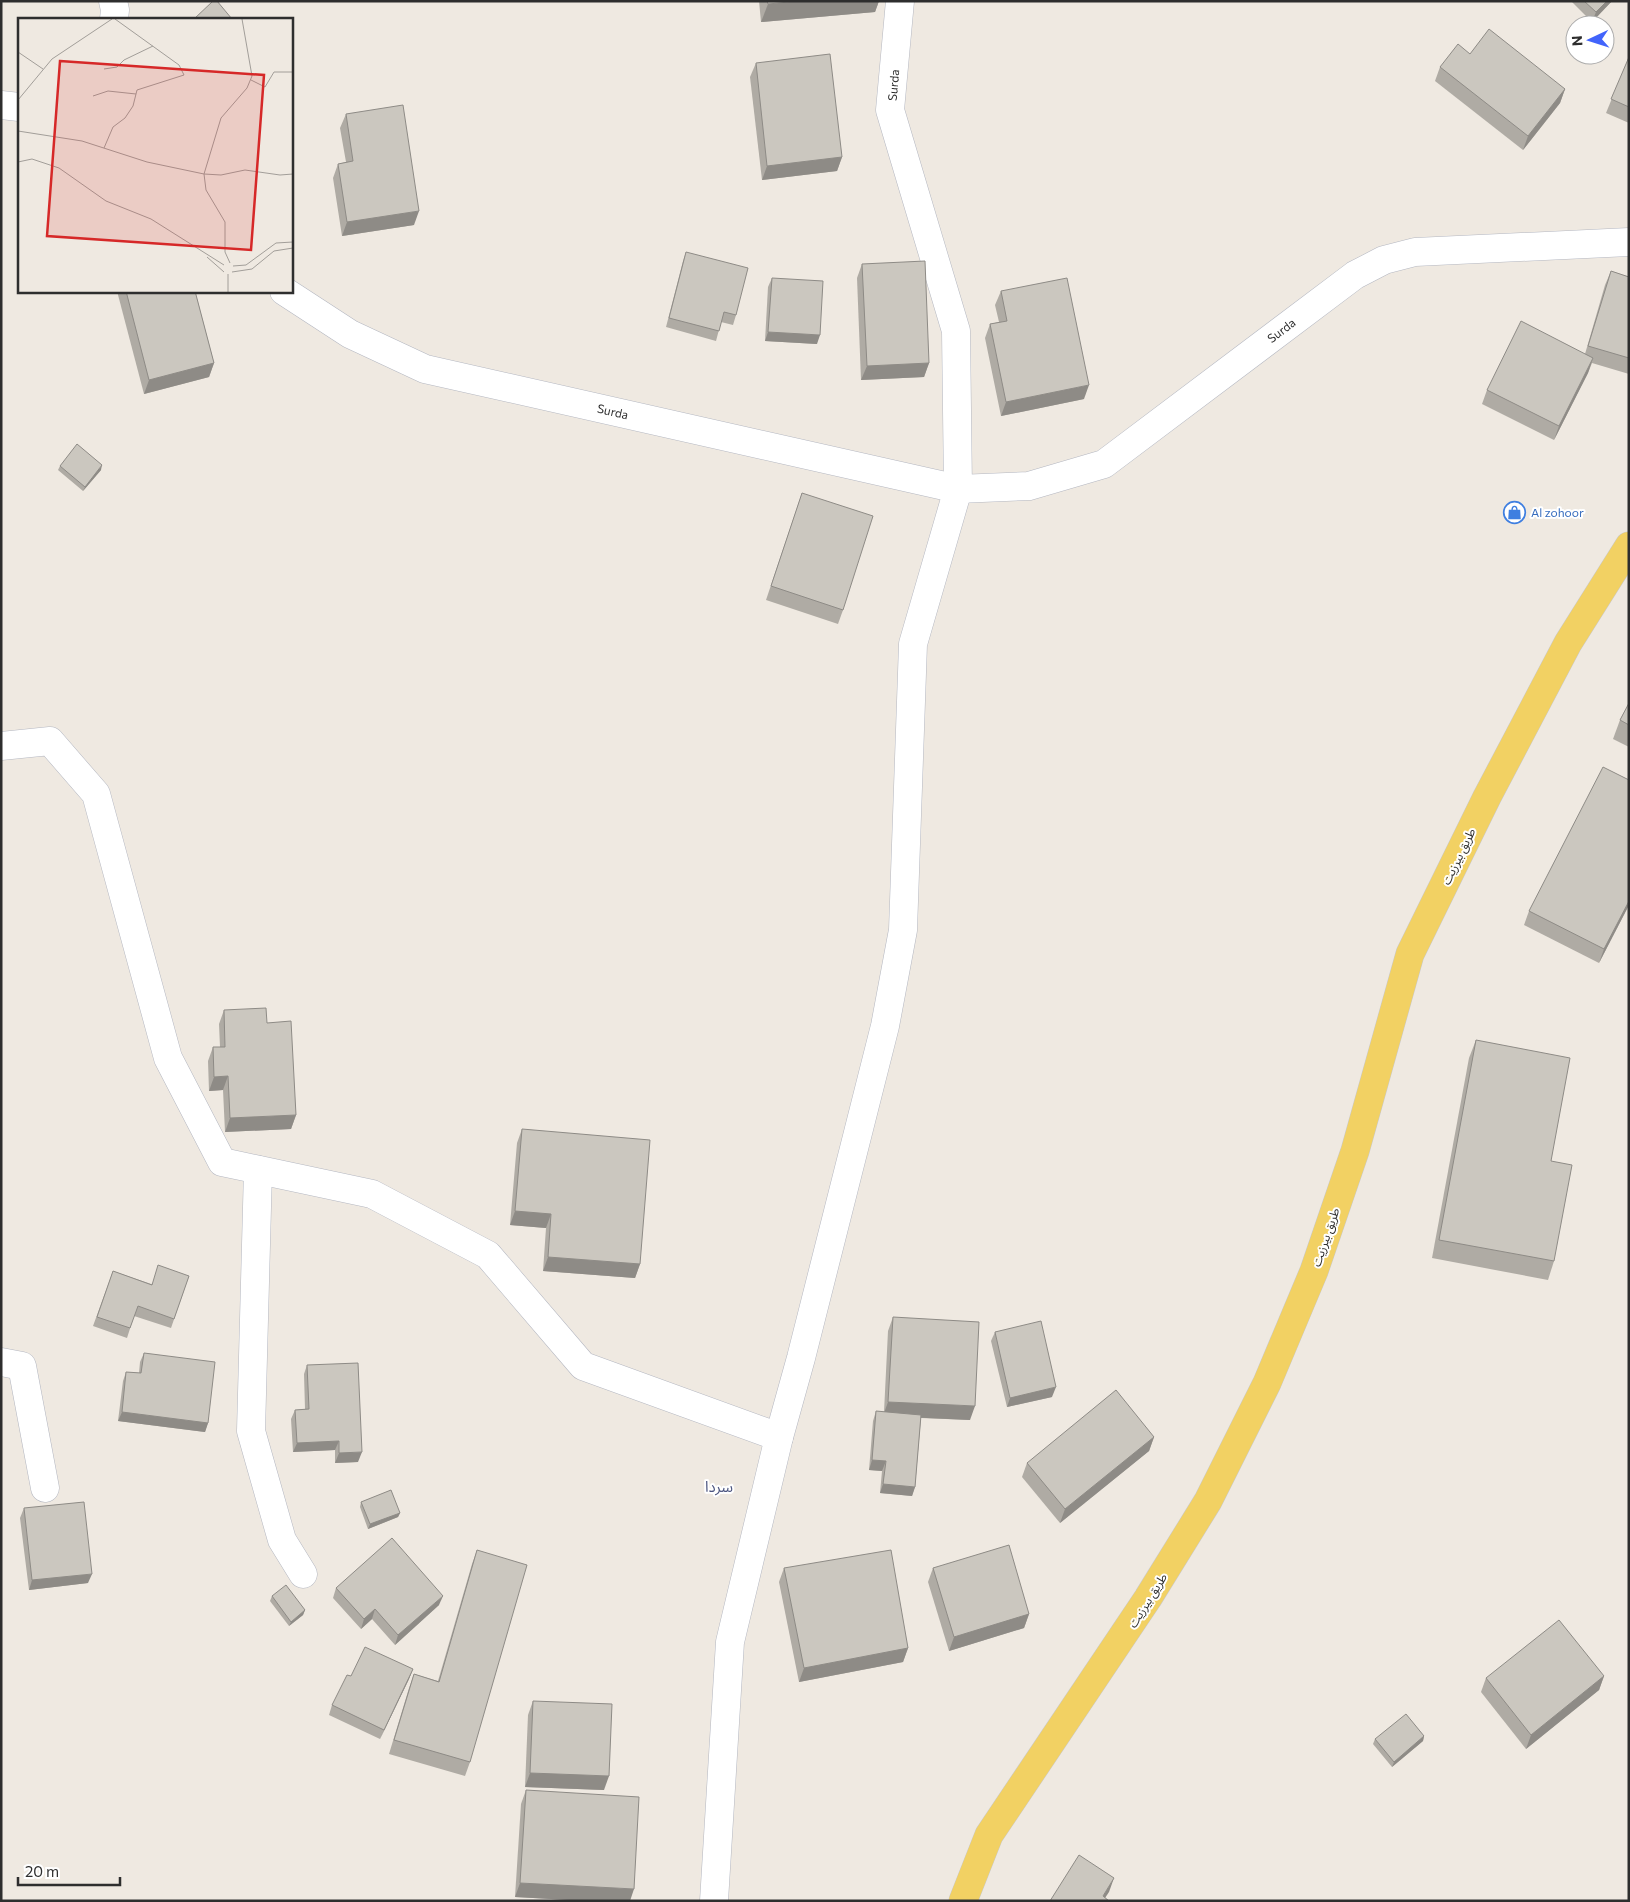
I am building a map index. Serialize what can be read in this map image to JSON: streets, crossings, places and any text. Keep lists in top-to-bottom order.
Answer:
{
  "streets": {
    "main road": ["طريق بيرزيت"],
    "street": ["Surda"]
  },
  "districts": ["سردا"],
  "places": {
    "shop": ["Al zohoor"]
  },
  "scale_bar": "20 m",
  "north": "left"
}
